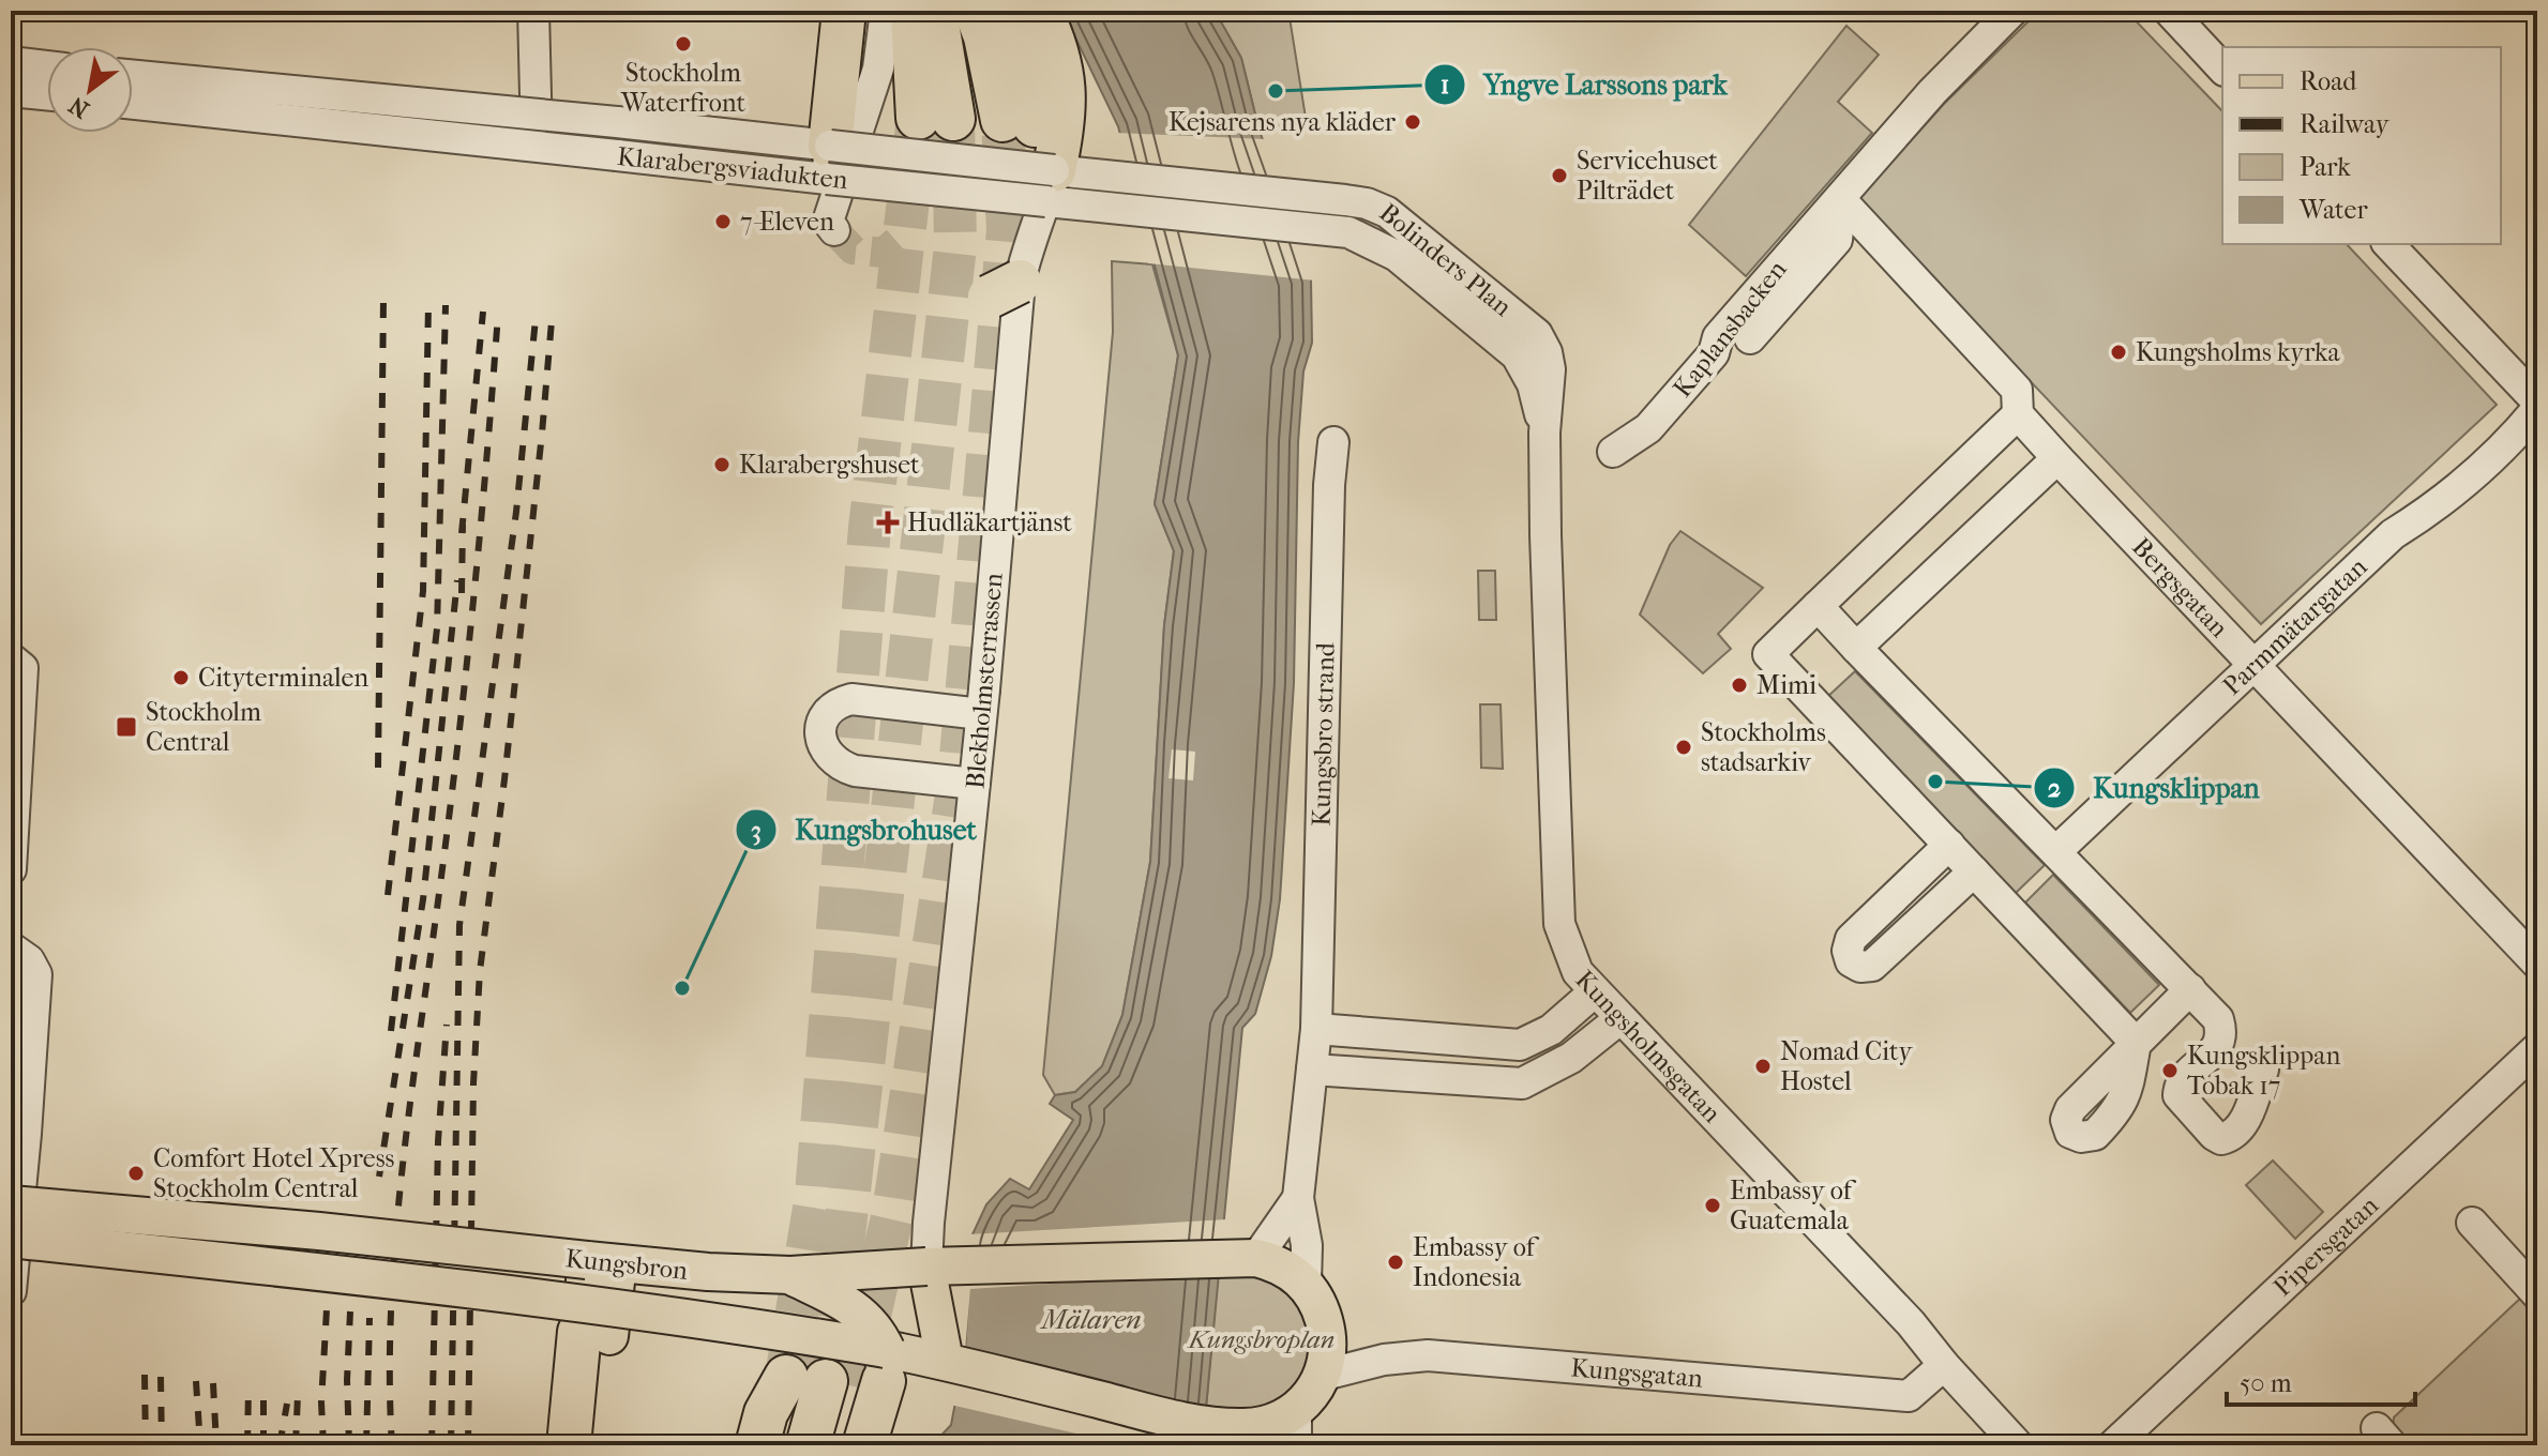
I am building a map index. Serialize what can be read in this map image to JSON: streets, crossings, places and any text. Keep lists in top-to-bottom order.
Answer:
{
  "streets": {
    "main road": ["Kungsbron"],
    "street": [
      "Klarabergsviadukten",
      "Bolinders Plan",
      "Kaplansbacken",
      "Bergsgatan",
      "Parmmätargatan",
      "Blekholmsterrassen",
      "Kungsbro strand",
      "Kungsholmsgatan",
      "Pipersgatan",
      "Kungsgatan"
    ]
  },
  "crossings": [
    ["Klarabergsviadukten", "Bolinders Plan"],
    ["Klarabergsviadukten", "Blekholmsterrassen"],
    ["Bolinders Plan", "Kungsholmsgatan"],
    ["Kaplansbacken", "Bergsgatan"],
    ["Bergsgatan", "Parmmätargatan"],
    ["Blekholmsterrassen", "Kungsbron"],
    ["Kungsholmsgatan", "Kungsgatan"]
  ],
  "water": ["Mälaren"],
  "parks": ["Kungsbroplan"],
  "places": {
    "other": [
      "Stockholm Waterfront",
      "Yngve Larssons park",
      "Kejsarens nya kläder",
      "Servicehuset Pilträdet",
      "7-Eleven",
      "Kungsholms kyrka",
      "Klarabergshuset",
      "Cityterminalen",
      "Mimi",
      "Stockholms stadsarkiv",
      "Kungsklippan",
      "Kungsbrohuset",
      "Nomad City Hostel",
      "Kungsklippan Tobak 17",
      "Comfort Hotel Xpress Stockholm Central",
      "Embassy of Guatemala",
      "Embassy of Indonesia"
    ],
    "health": ["Hudläkartjänst"],
    "transit": ["Stockholm Central"]
  },
  "legend": [
    "Road",
    "Railway",
    "Park",
    "Water"
  ],
  "scale_bar": "50 m",
  "north": "bottom left"
}
